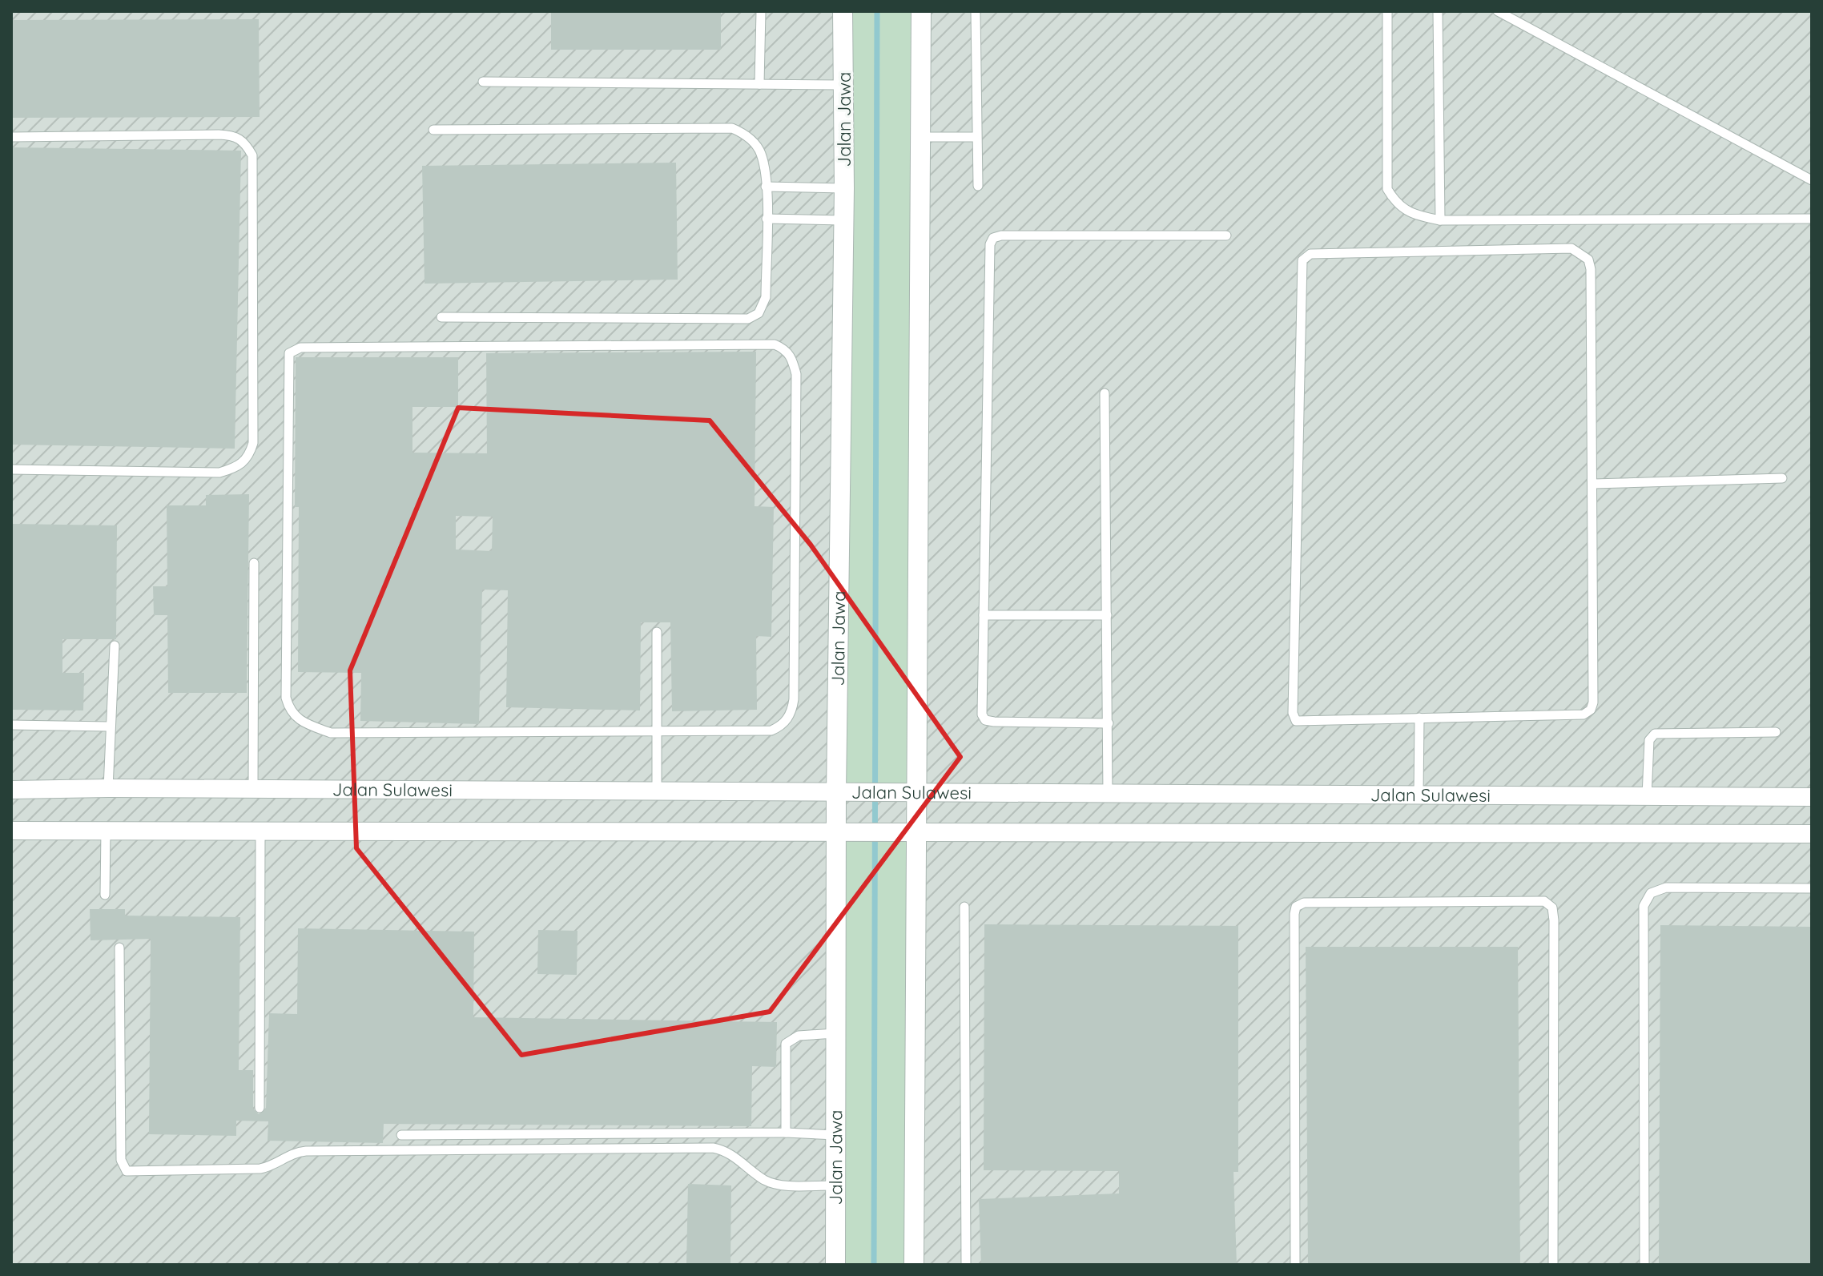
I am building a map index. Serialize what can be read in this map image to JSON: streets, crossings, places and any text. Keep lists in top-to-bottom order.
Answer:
{
  "streets": {
    "street": ["Jalan Jawa", "Jalan Sulawesi"]
  },
  "crossings": [
    ["Jalan Jawa", "Jalan Sulawesi"]
  ]
}
